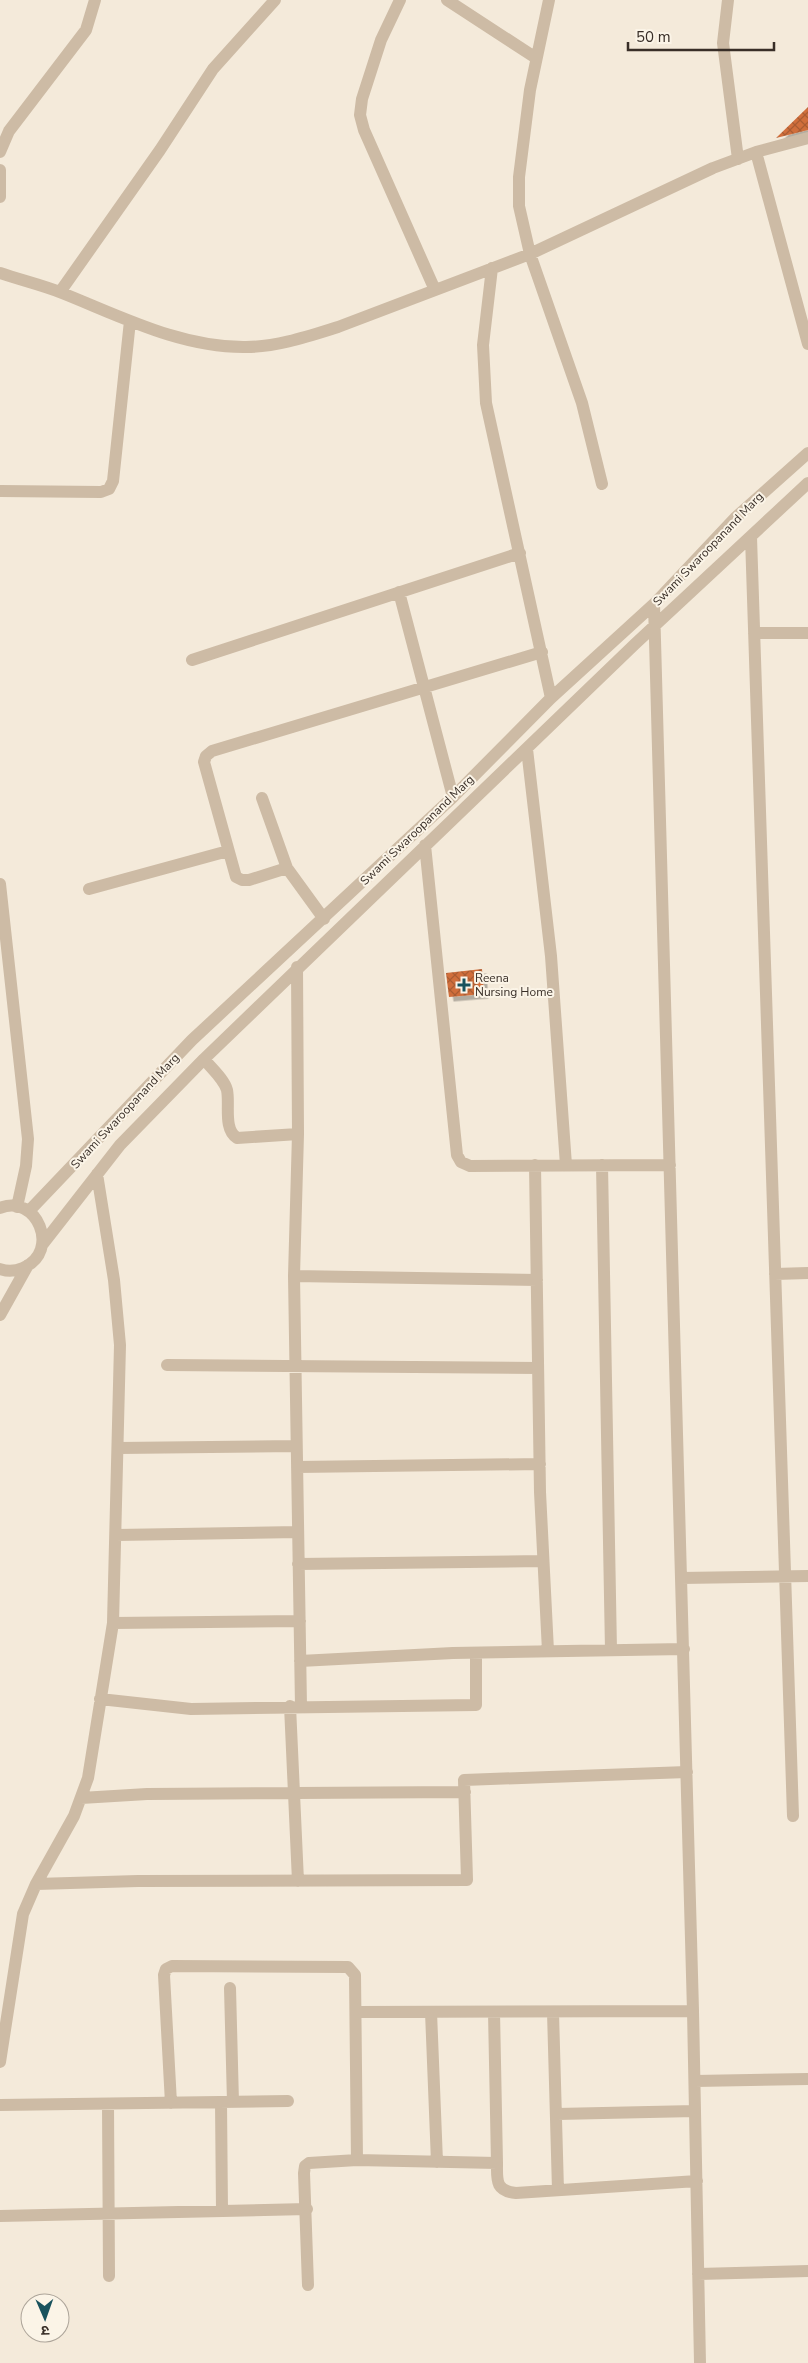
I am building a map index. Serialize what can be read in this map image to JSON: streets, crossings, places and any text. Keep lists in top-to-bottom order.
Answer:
{
  "streets": {
    "street": ["Swami Swaroopanand Marg"]
  },
  "places": {
    "health": ["Reena Nursing Home"]
  },
  "scale_bar": "50 m",
  "north": "bottom"
}
